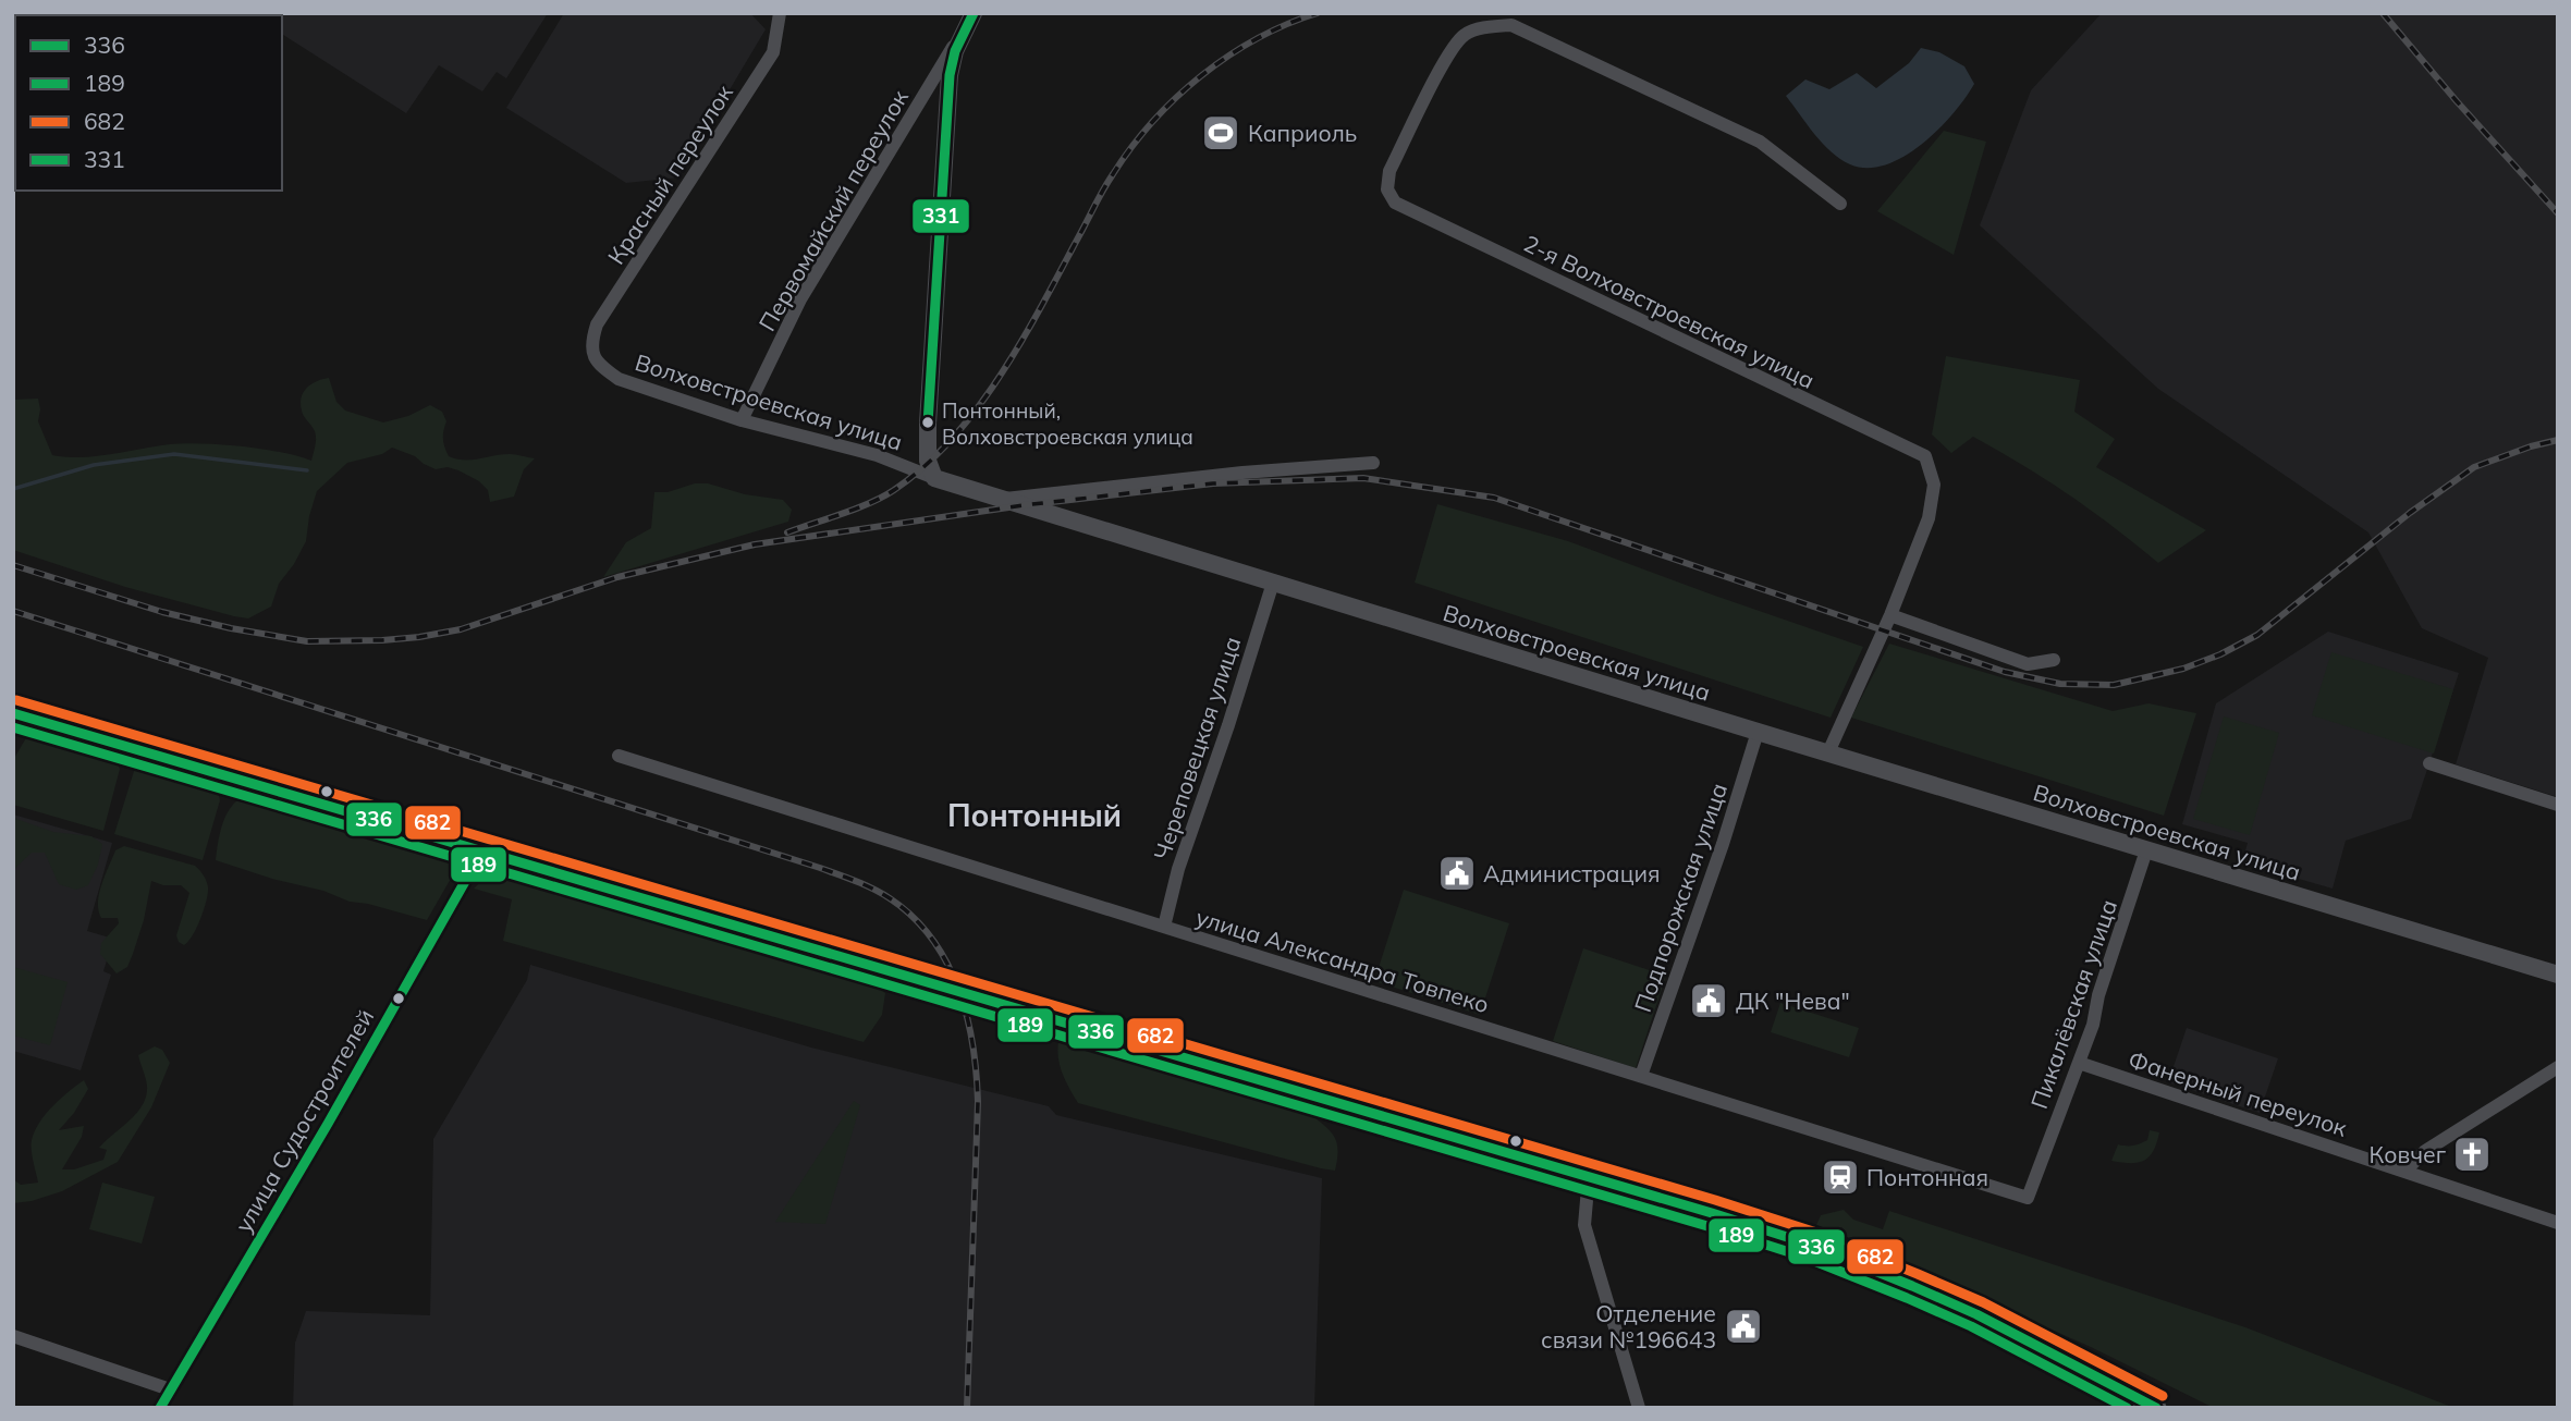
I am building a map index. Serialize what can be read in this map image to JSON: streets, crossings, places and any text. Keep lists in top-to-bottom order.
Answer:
{
  "streets": {
    "street": [
      "Красный переулок",
      "Первомайский переулок",
      "2-я Волховстроевская улица",
      "Волховстроевская улица",
      "Череповецкая улица",
      "Подпорожская улица",
      "улица Александра Товпеко",
      "Пикалёвская улица",
      "Фанерный переулок",
      "улица Судостроителей"
    ]
  },
  "crossings": [
    ["Красный переулок", "Волховстроевская улица"],
    ["Первомайский переулок", "Волховстроевская улица"],
    ["Волховстроевская улица", "Череповецкая улица"],
    ["Волховстроевская улица", "Подпорожская улица"],
    ["Волховстроевская улица", "Пикалёвская улица"],
    ["Череповецкая улица", "улица Александра Товпеко"],
    ["Подпорожская улица", "улица Александра Товпеко"],
    ["улица Александра Товпеко", "Пикалёвская улица"],
    ["Пикалёвская улица", "Фанерный переулок"]
  ],
  "districts": ["Понтонный"],
  "places": {
    "sports": ["Каприоль"],
    "other": ["Понтонный, Волховстроевская улица"],
    "public building": ["Администрация", "ДК \"Нева\"", "Отделение связи №196643"],
    "church": ["Ковчег"],
    "station": ["Понтонная"]
  },
  "lines": [
    "transit line 331",
    "transit line 682",
    "transit line 336",
    "transit line 189"
  ],
  "legend": [
    "336",
    "189",
    "682",
    "331"
  ]
}
